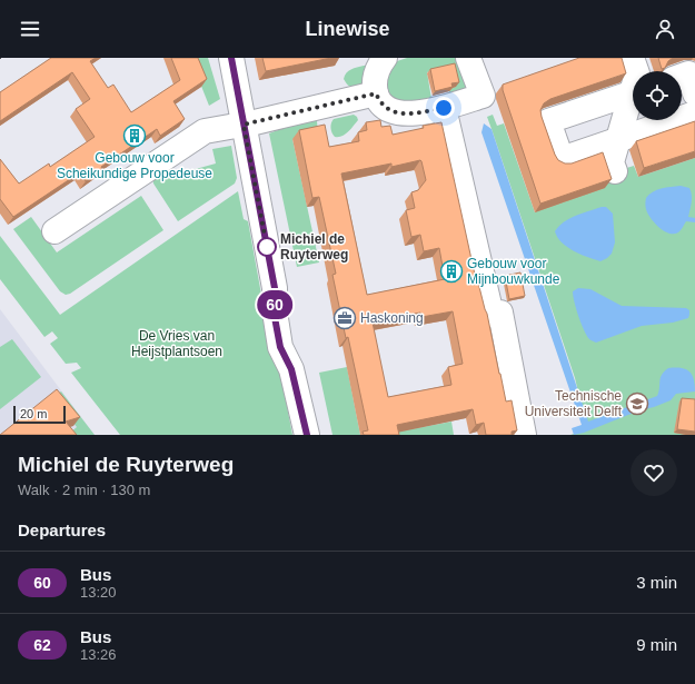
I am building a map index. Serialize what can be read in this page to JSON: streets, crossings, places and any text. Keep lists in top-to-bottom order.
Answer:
{
  "parks": ["De Vries van Heijstplantsoen"],
  "places": {
    "building": ["Gebouw voor Scheikundige Propedeuse", "Gebouw voor Mijnbouwkunde"],
    "other": ["Michiel de Ruyterweg"],
    "office": ["Haskoning"],
    "school or university": ["Technische Universiteit Delft"]
  },
  "lines": ["bus line 60"],
  "scale_bar": "20 m",
  "page": {
    "header": "Linewise",
    "on_map": "60",
    "scale": "20 m",
    "heading": [
      ["Michiel de Ruyterweg", "Walk · 2 min · 130 m"],
      "Departures"
    ],
    "list": [
      {
        "mark": "60",
        "name": "Bus",
        "note": "13:20",
        "value": "3 min"
      },
      {
        "mark": "62",
        "name": "Bus",
        "note": "13:26",
        "value": "9 min"
      }
    ]
  }
}
